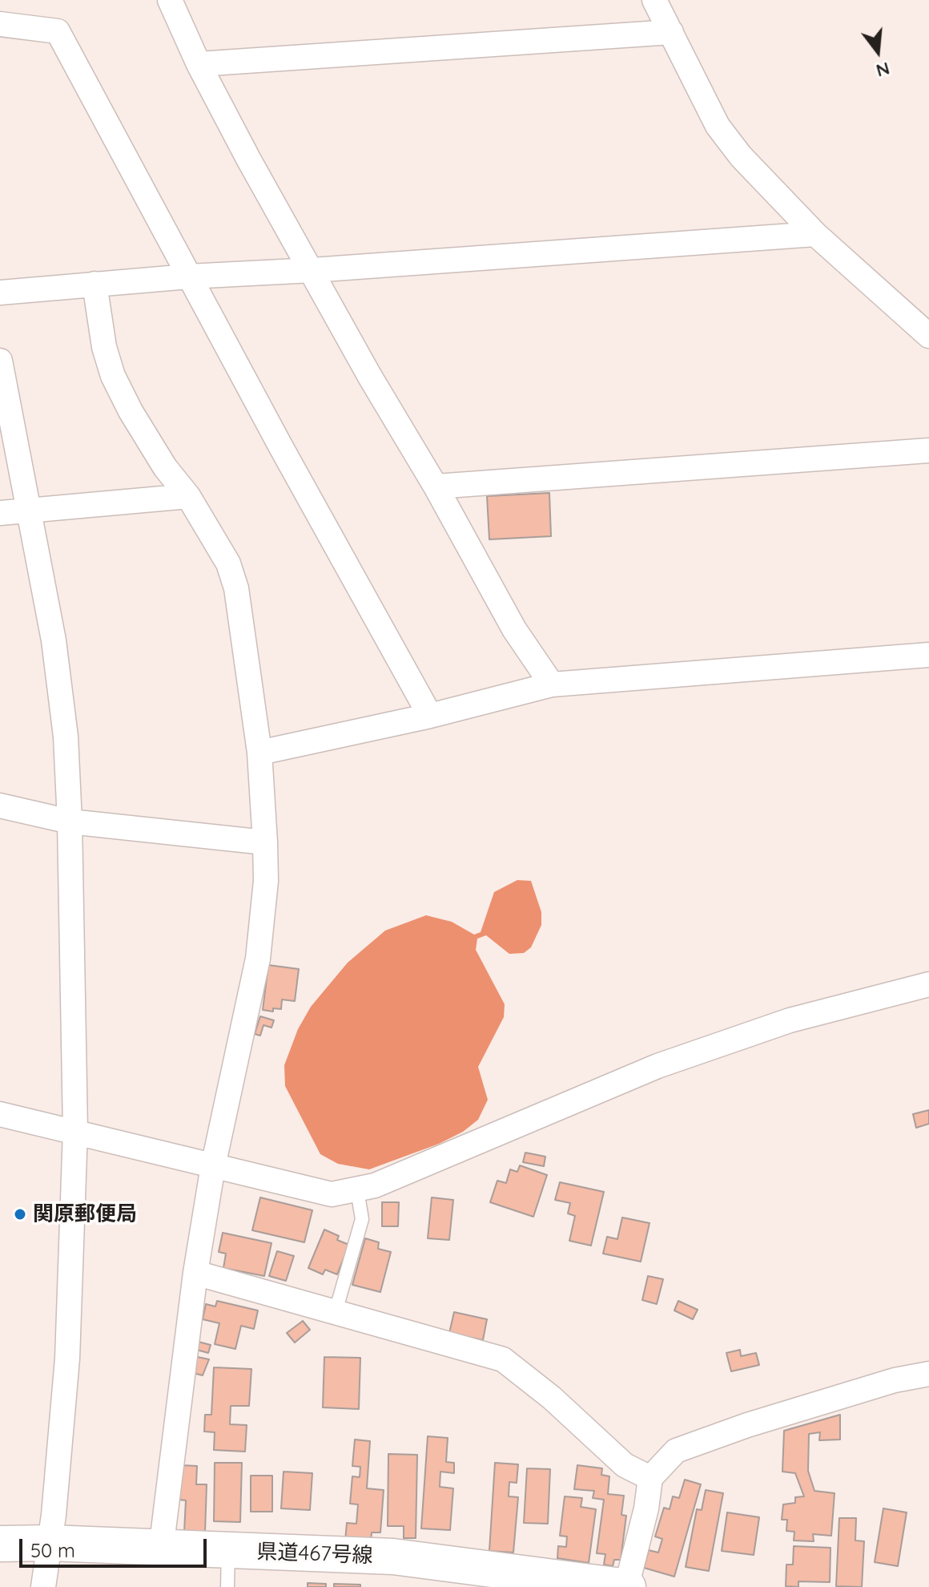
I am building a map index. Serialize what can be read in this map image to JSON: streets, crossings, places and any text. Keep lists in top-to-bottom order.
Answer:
{
  "streets": {
    "main road": ["県道467号線"]
  },
  "places": ["関原郵便局"],
  "scale_bar": "50 m",
  "north": "bottom"
}
